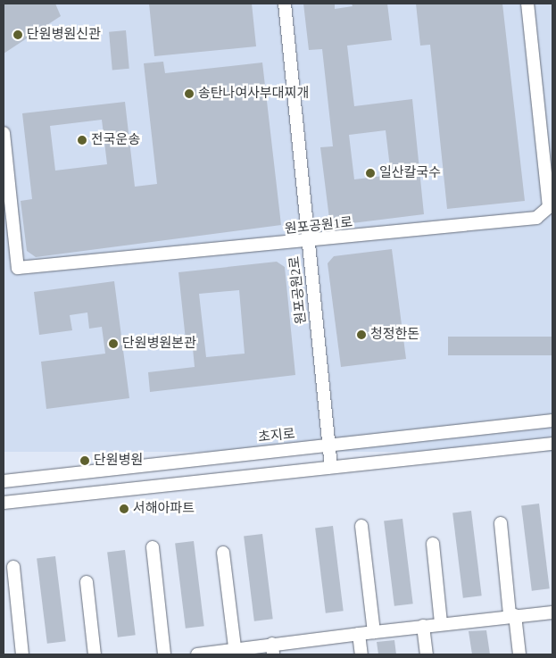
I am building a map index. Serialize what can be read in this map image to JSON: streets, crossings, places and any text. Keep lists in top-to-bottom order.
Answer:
{
  "streets": {
    "street": ["원포공원1로", "원포공원2로", "초지로"]
  },
  "crossings": [
    ["원포공원1로", "원포공원2로"],
    ["원포공원2로", "초지로"]
  ],
  "places": [
    "단원병원신관",
    "송탄나여사부대찌개",
    "전국운송",
    "일산칼국수",
    "청정한돈",
    "단원병원본관",
    "단원병원",
    "서해아파트"
  ]
}
